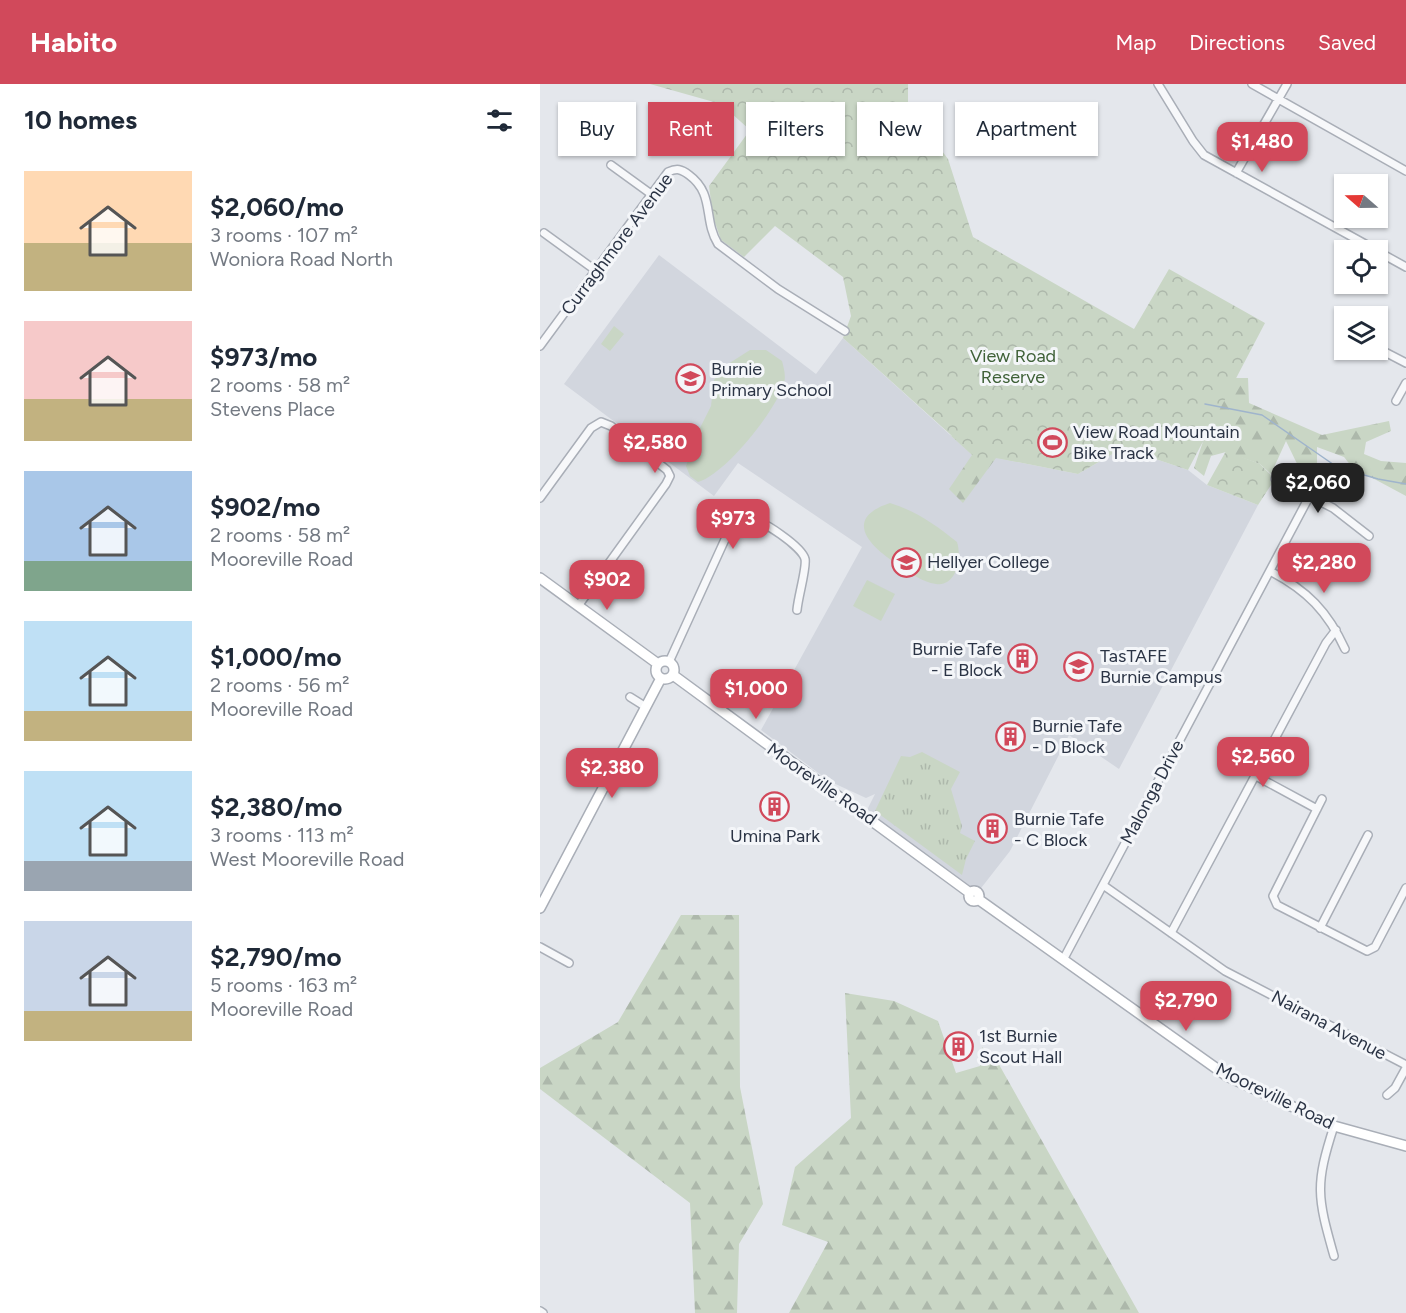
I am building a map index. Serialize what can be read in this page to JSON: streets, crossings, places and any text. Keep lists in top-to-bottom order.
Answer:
{
  "streets": {
    "main road": ["Mooreville Road"],
    "street": ["Curraghmore Avenue", "Malonga Drive", "Nairana Avenue"]
  },
  "crossings": [
    ["Mooreville Road", "Malonga Drive"],
    ["Malonga Drive", "Nairana Avenue"]
  ],
  "parks": ["View Road Reserve"],
  "places": {
    "school or university": ["Burnie Primary School", "Hellyer College", "TasTAFE Burnie Campus"],
    "sports": ["View Road Mountain Bike Track"],
    "building": [
      "Burnie Tafe - E Block",
      "Burnie Tafe - D Block",
      "Umina Park",
      "Burnie Tafe - C Block",
      "1st Burnie Scout Hall"
    ]
  },
  "north": "left",
  "page": {
    "header": "Habito",
    "nav": ["Map", "Directions", "Saved"],
    "heading": "10 homes",
    "chip": [
      "Buy",
      "Rent",
      "Filters",
      "New",
      "Apartment"
    ],
    "price": [
      "$1,480",
      "$2,580",
      "$2,060",
      "$973",
      "$2,280",
      "$902",
      "$1,000",
      "$2,560",
      "$2,380",
      "$2,790"
    ],
    "list": [
      {
        "name": "$2,060/mo",
        "note": "3 rooms · 107 m² · Woniora Road North"
      },
      {
        "name": "$973/mo",
        "note": "2 rooms · 58 m² · Stevens Place"
      },
      {
        "name": "$902/mo",
        "note": "2 rooms · 58 m² · Mooreville Road"
      },
      {
        "name": "$1,000/mo",
        "note": "2 rooms · 56 m² · Mooreville Road"
      },
      {
        "name": "$2,380/mo",
        "note": "3 rooms · 113 m² · West Mooreville Road"
      },
      {
        "name": "$2,790/mo",
        "note": "5 rooms · 163 m² · Mooreville Road"
      }
    ]
  }
}
